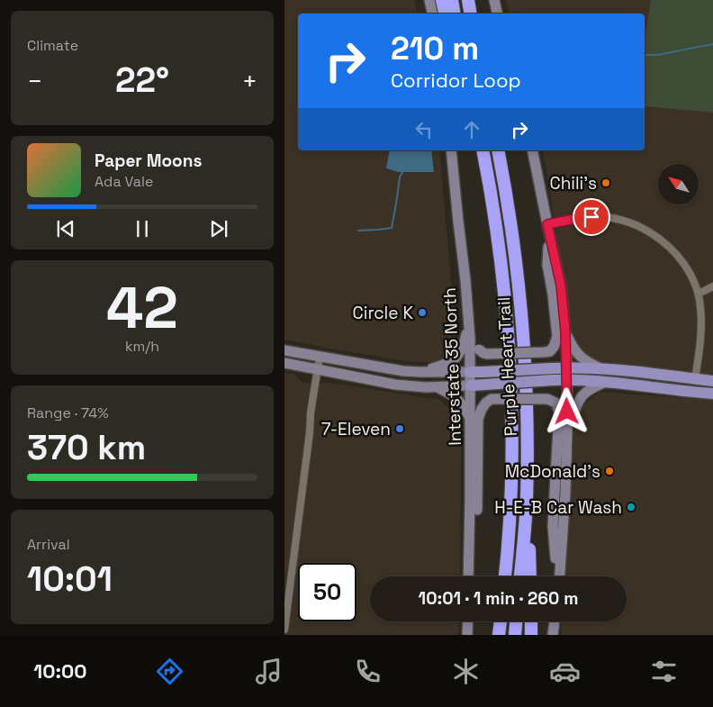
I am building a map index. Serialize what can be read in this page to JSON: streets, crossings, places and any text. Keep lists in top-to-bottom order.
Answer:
{
  "streets": {
    "highway": ["Purple Heart Trail"],
    "main road": ["Interstate 35 North"]
  },
  "places": [
    "Chili's",
    "Circle K",
    "7-Eleven",
    "McDonald's",
    "H-E-B Car Wash"
  ],
  "north": "top left",
  "page": {
    "tile": [
      "Climate",
      ["42", "km/h"],
      ["Range · 74%", "370 km"],
      ["Arrival", "10:01"]
    ],
    "turn": ["210 m", "Corridor Loop"],
    "heat": ["−", "22°", "+"],
    "song": ["Paper Moons", "Ada Vale"],
    "limit": "50",
    "trip": "10:01 · 1 min · 260 m",
    "tabs": "10:00"
  }
}
